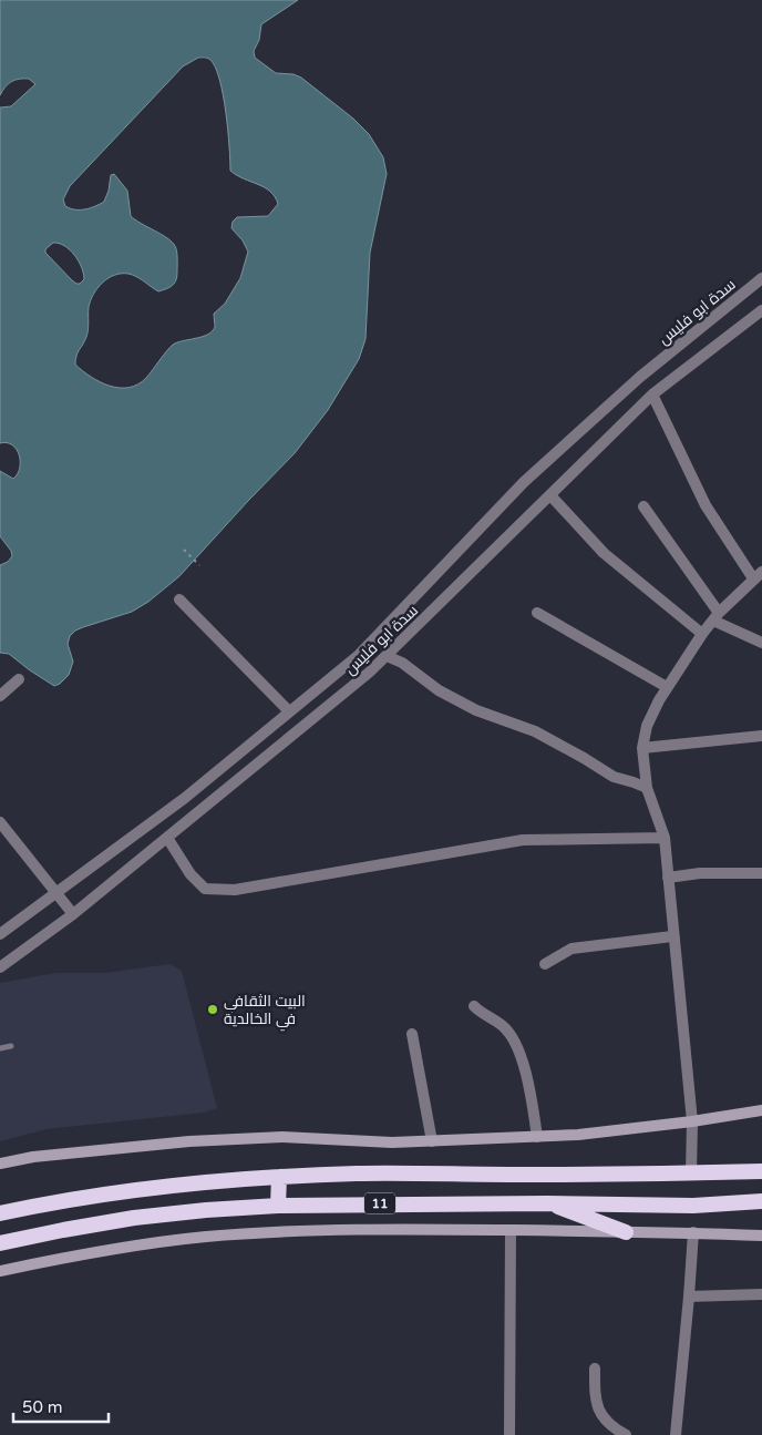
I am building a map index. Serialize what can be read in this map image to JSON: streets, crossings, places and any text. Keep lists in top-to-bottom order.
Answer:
{
  "streets": {
    "highway": ["11"],
    "street": ["سدة ابو فليس"]
  },
  "places": ["البيت الثقافي في الخالدية"],
  "scale_bar": "50 m"
}
